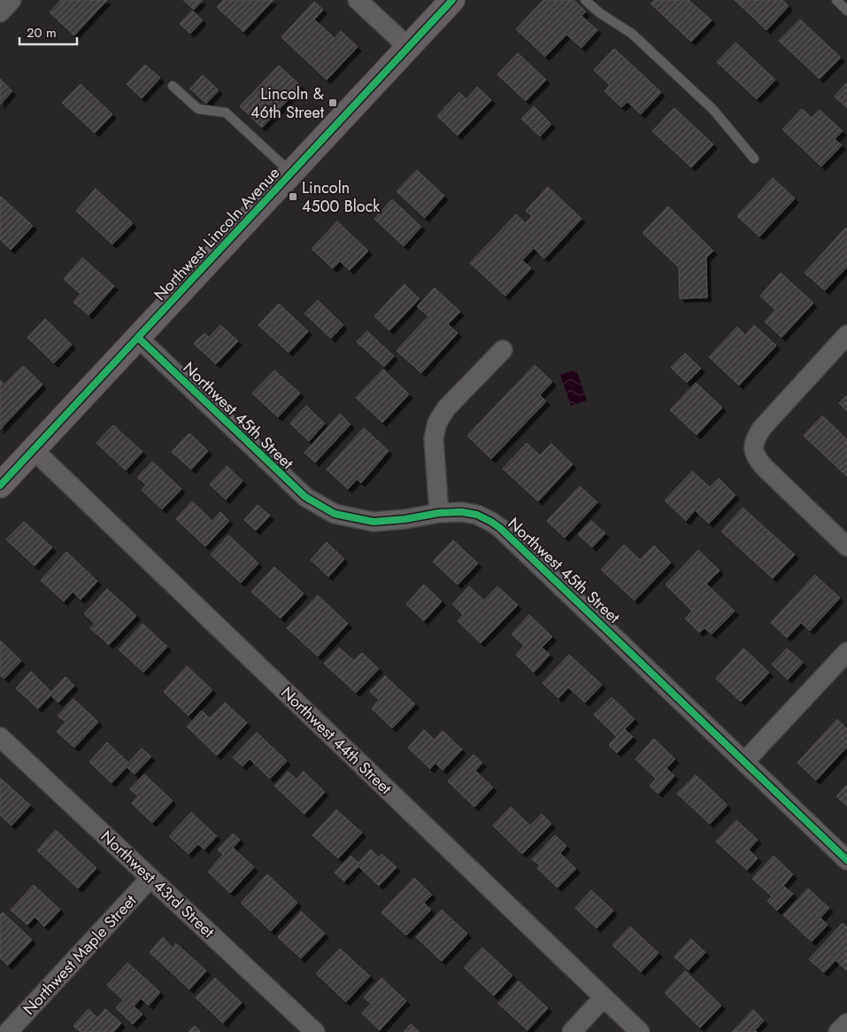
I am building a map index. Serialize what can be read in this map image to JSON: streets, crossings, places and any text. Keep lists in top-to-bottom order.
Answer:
{
  "streets": {
    "street": [
      "Northwest Lincoln Avenue",
      "Northwest 45th Street",
      "Northwest 44th Street",
      "Northwest 43rd Street",
      "Northwest Maple Street"
    ]
  },
  "crossings": [
    ["Northwest Lincoln Avenue", "Northwest 45th Street"],
    ["Northwest Lincoln Avenue", "Northwest 44th Street"],
    ["Northwest 43rd Street", "Northwest Maple Street"]
  ],
  "places": {
    "transit": ["Lincoln & 46th Street", "Lincoln 4500 Block"]
  },
  "scale_bar": "20 m"
}
